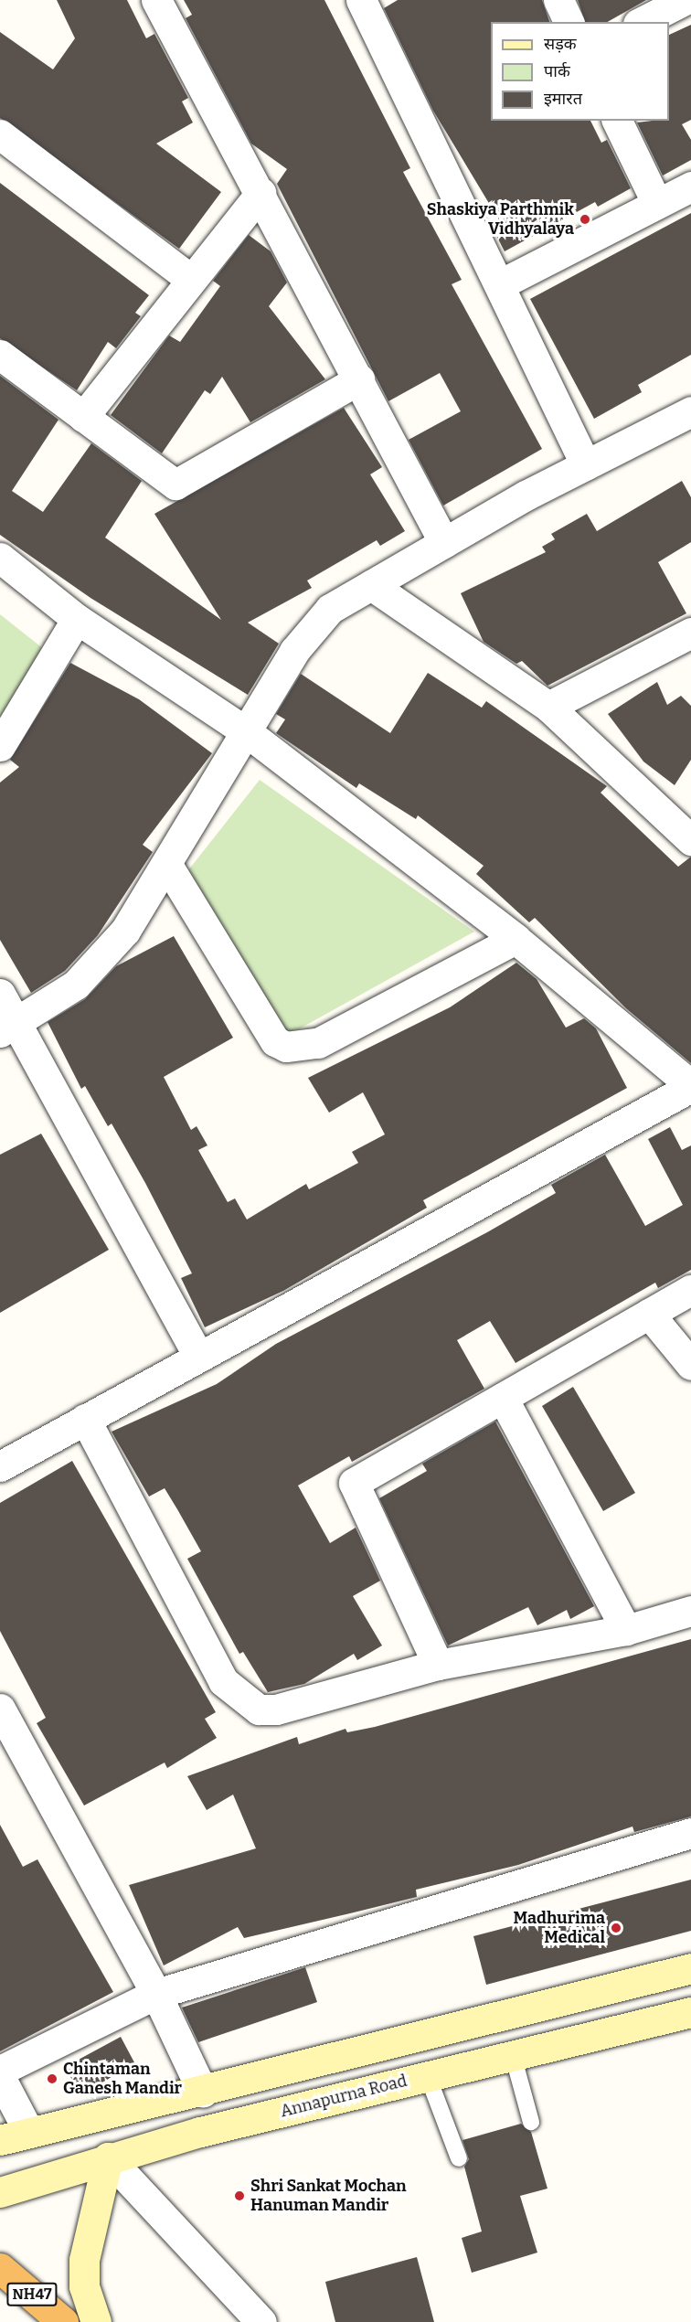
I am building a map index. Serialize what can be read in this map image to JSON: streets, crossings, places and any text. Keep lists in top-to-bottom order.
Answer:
{
  "streets": {
    "highway": ["NH47"],
    "main road": ["Annapurna Road"]
  },
  "places": [
    "Shaskiya Parthmik Vidhyalaya",
    "Madhurima Medical",
    "Chintaman Ganesh Mandir",
    "Shri Sankat Mochan Hanuman Mandir"
  ],
  "legend": ["सड़क", "पार्क", "इमारत"]
}
